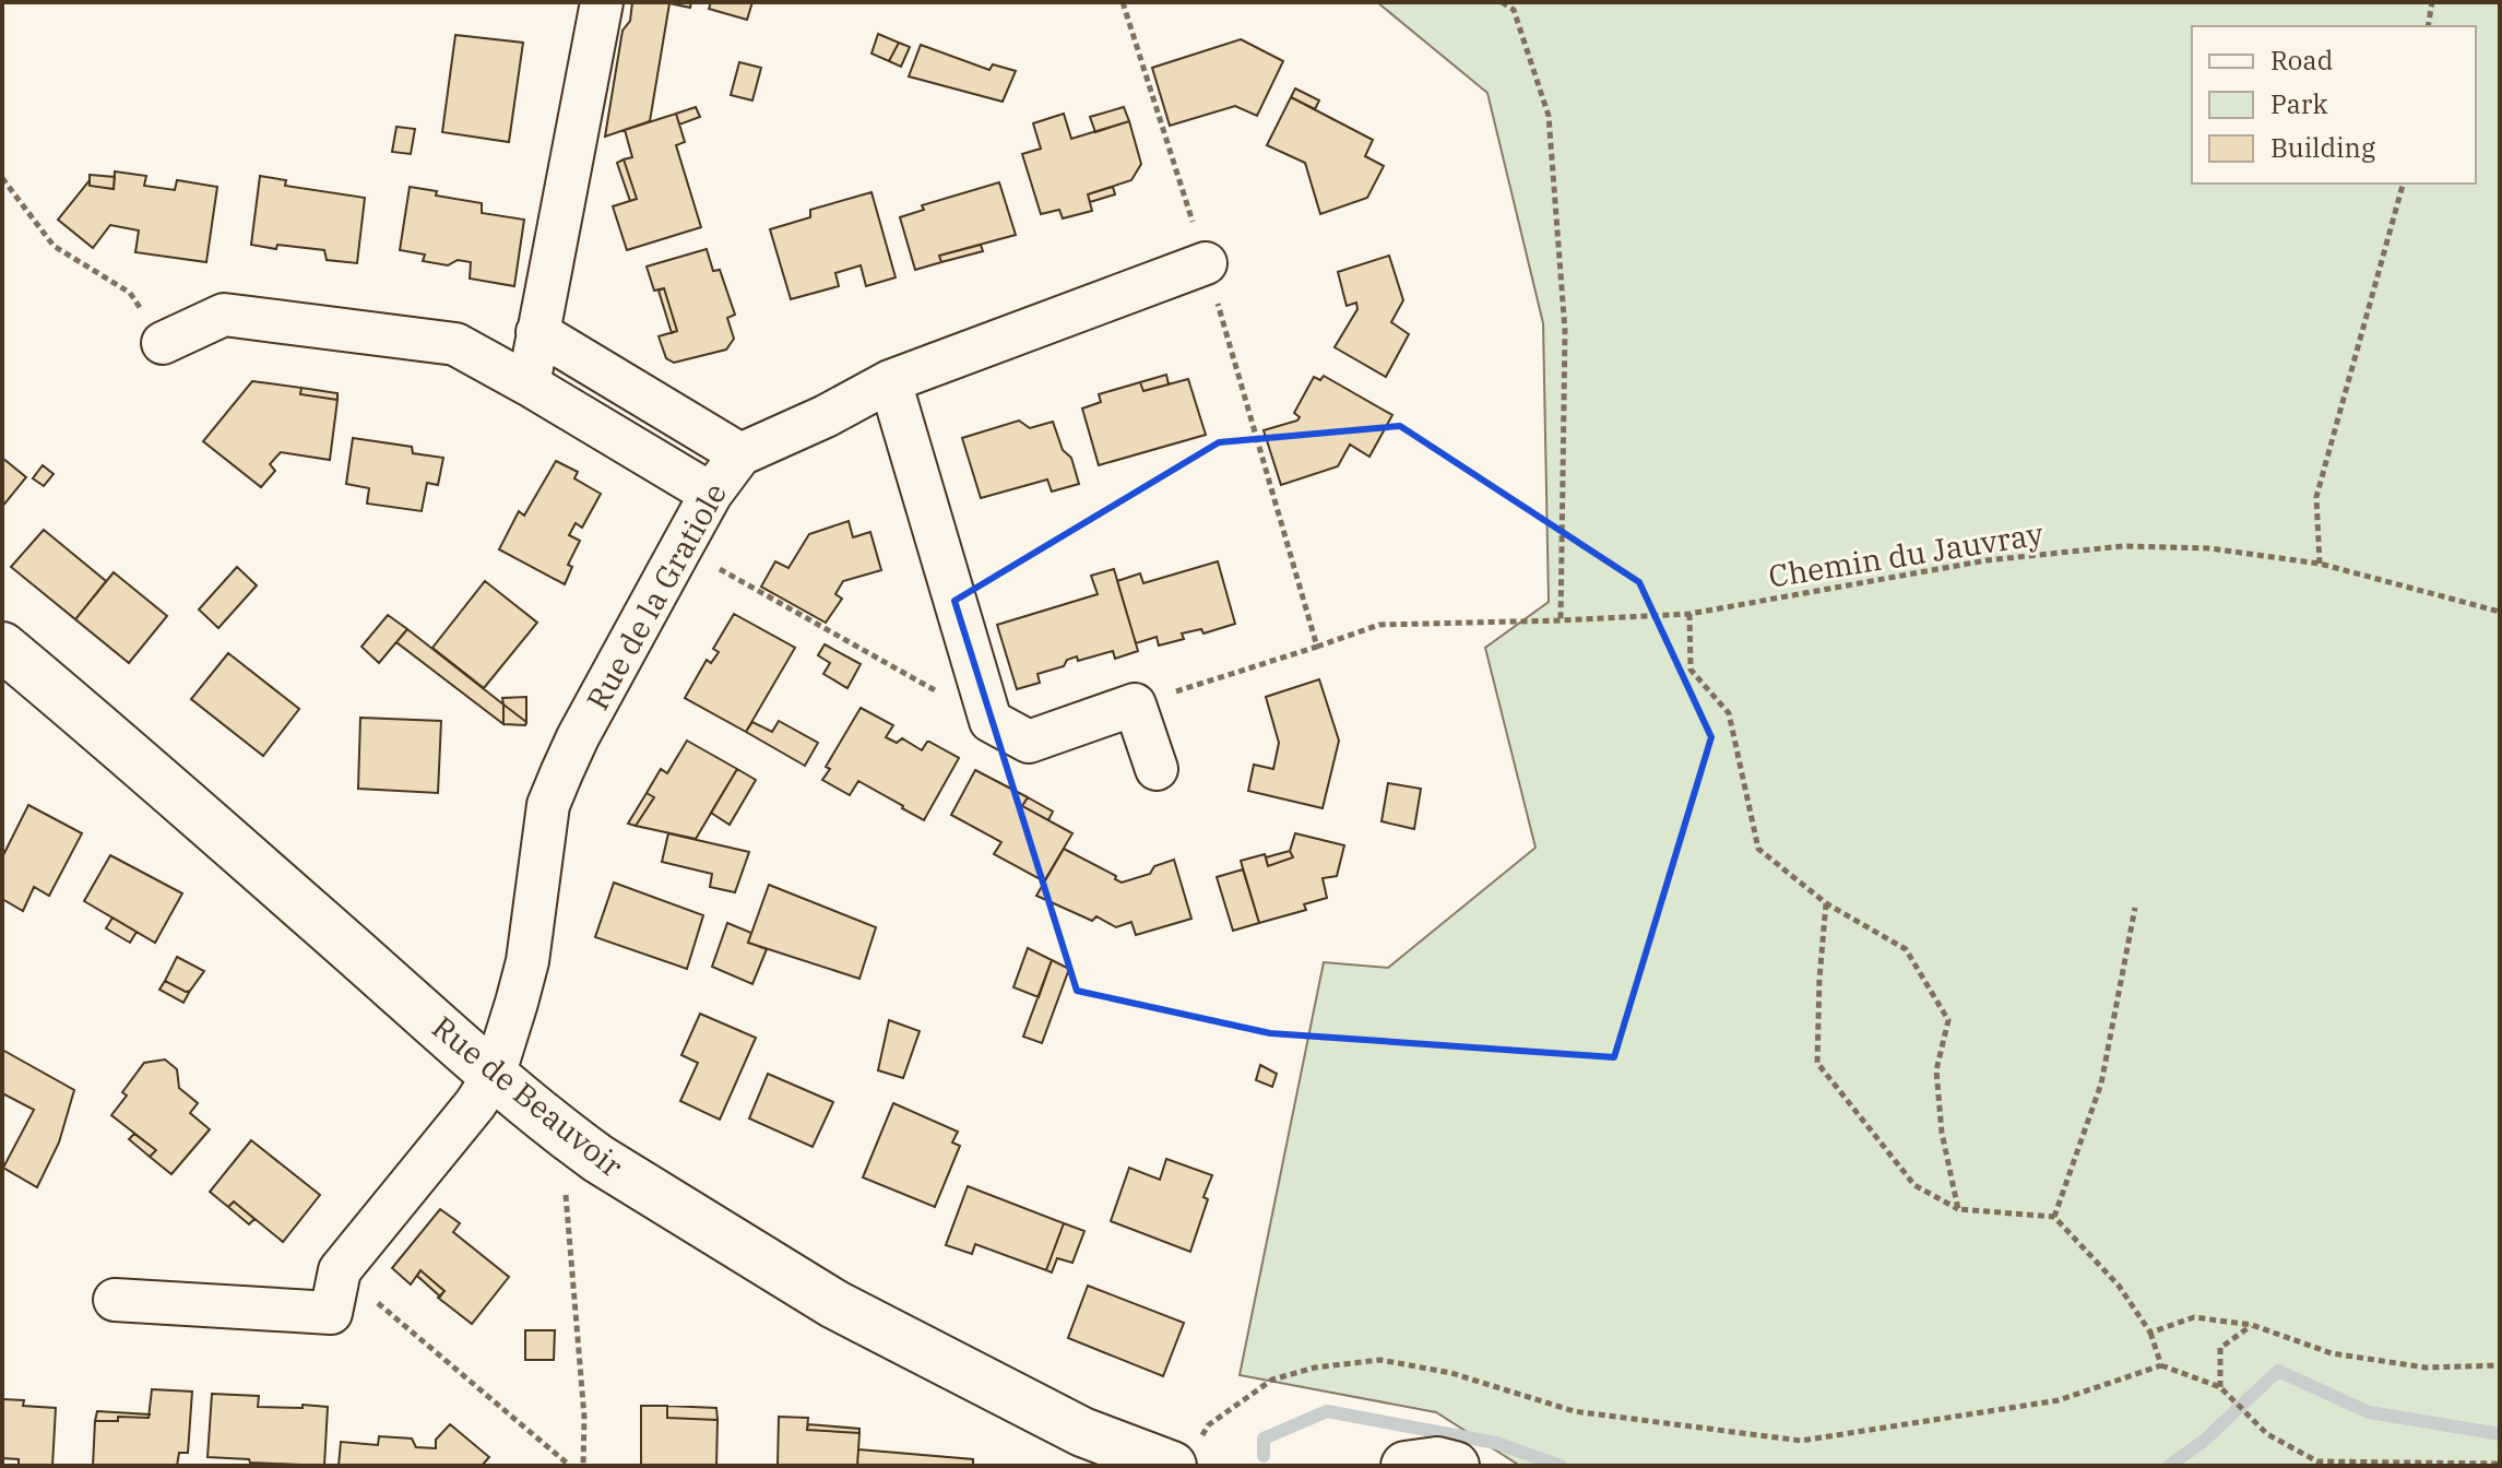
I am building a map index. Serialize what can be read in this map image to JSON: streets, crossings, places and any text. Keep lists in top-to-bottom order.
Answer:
{
  "streets": {
    "street": ["Rue de la Gratiole", "Rue de Beauvoir"],
    "path": ["Chemin du Jauvray"]
  },
  "crossings": [
    ["Rue de la Gratiole", "Rue de Beauvoir"]
  ],
  "legend": ["Road", "Park", "Building"]
}
